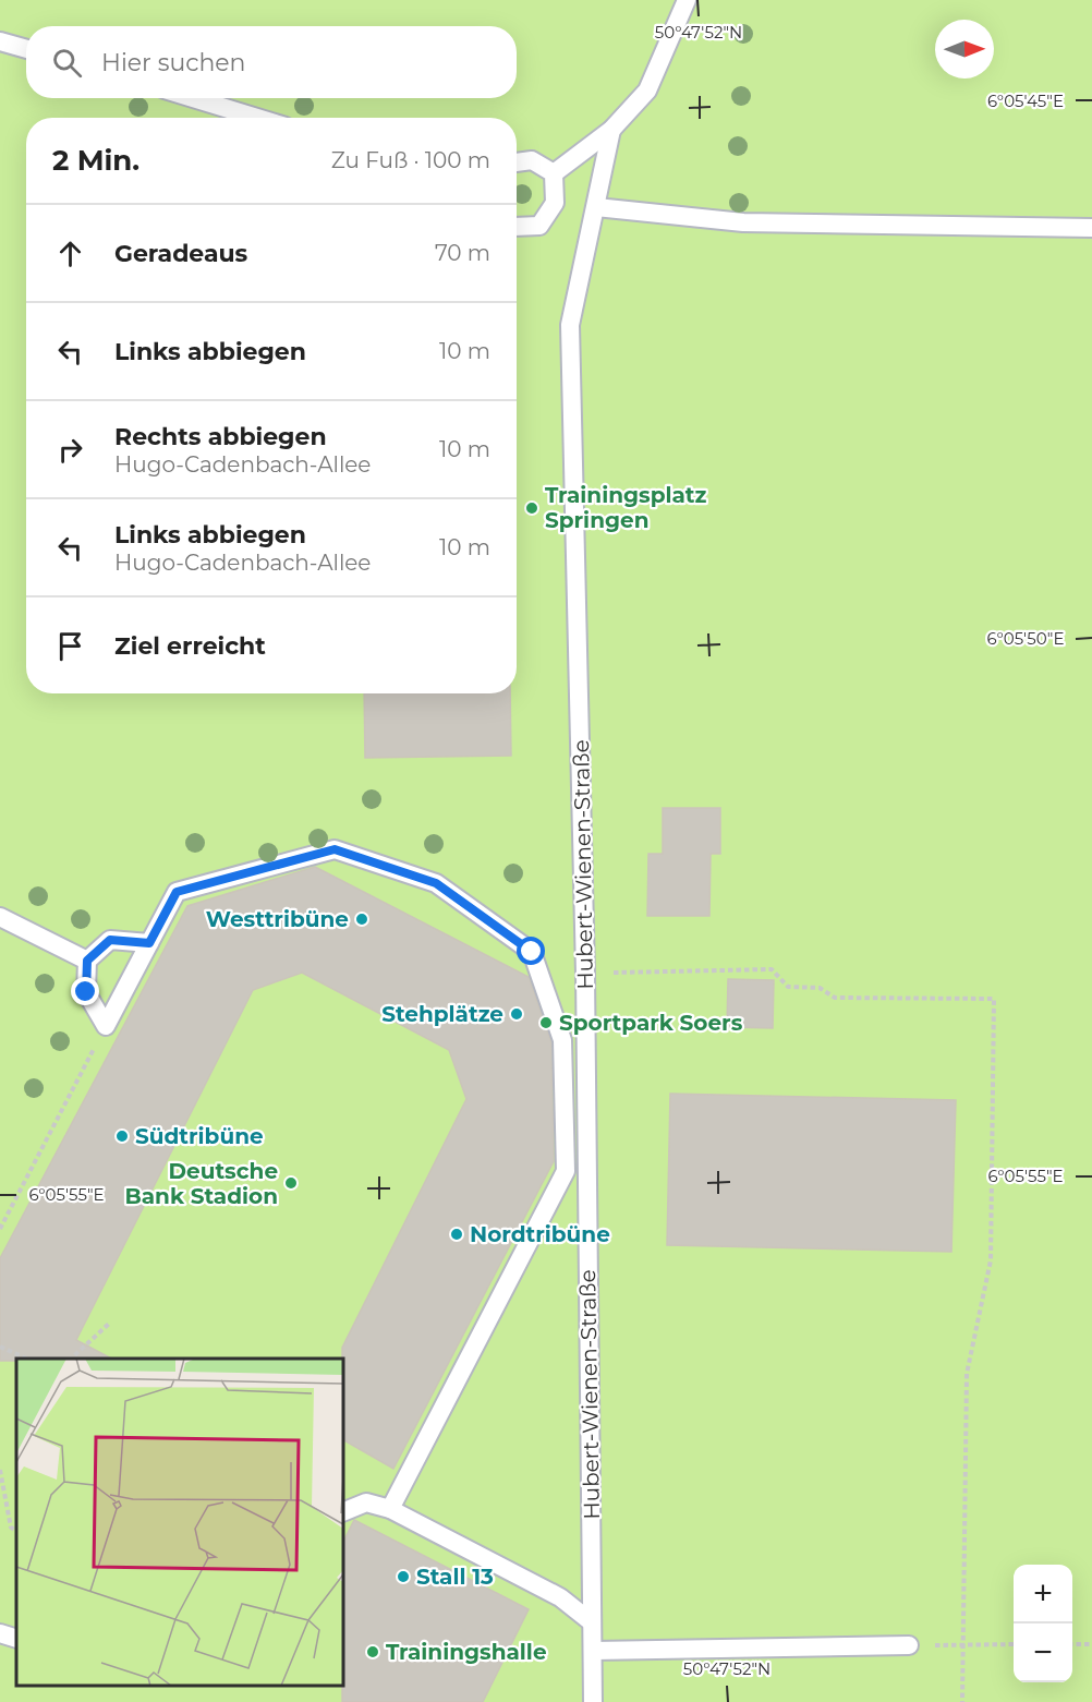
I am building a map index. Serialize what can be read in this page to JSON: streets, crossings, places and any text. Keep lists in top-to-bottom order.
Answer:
{
  "streets": {
    "lane": ["Hubert-Wienen-Straße"]
  },
  "places": [
    "Trainingsplatz Springen",
    "Westtribüne",
    "Stehplätze",
    "Sportpark Soers",
    "Südtribüne",
    "Deutsche Bank Stadion",
    "Nordtribüne",
    "Stall 13",
    "Trainingshalle"
  ],
  "north": "right",
  "page": {
    "search": "Hier suchen",
    "heading": ["2 Min.", "Zu Fuß · 100 m"],
    "list": [
      ["Geradeaus", "70 m"],
      ["Links abbiegen", "10 m"],
      ["Rechts abbiegen", "Hugo-Cadenbach-Allee", "10 m"],
      ["Links abbiegen", "Hugo-Cadenbach-Allee", "10 m"],
      "Ziel erreicht"
    ],
    "map_buttons": ["+", "−"]
  },
  "coordinates": [
    "50°47'52\"N",
    "6°05'45\"E",
    "6°05'50\"E",
    "6°05'55\"E"
  ]
}
